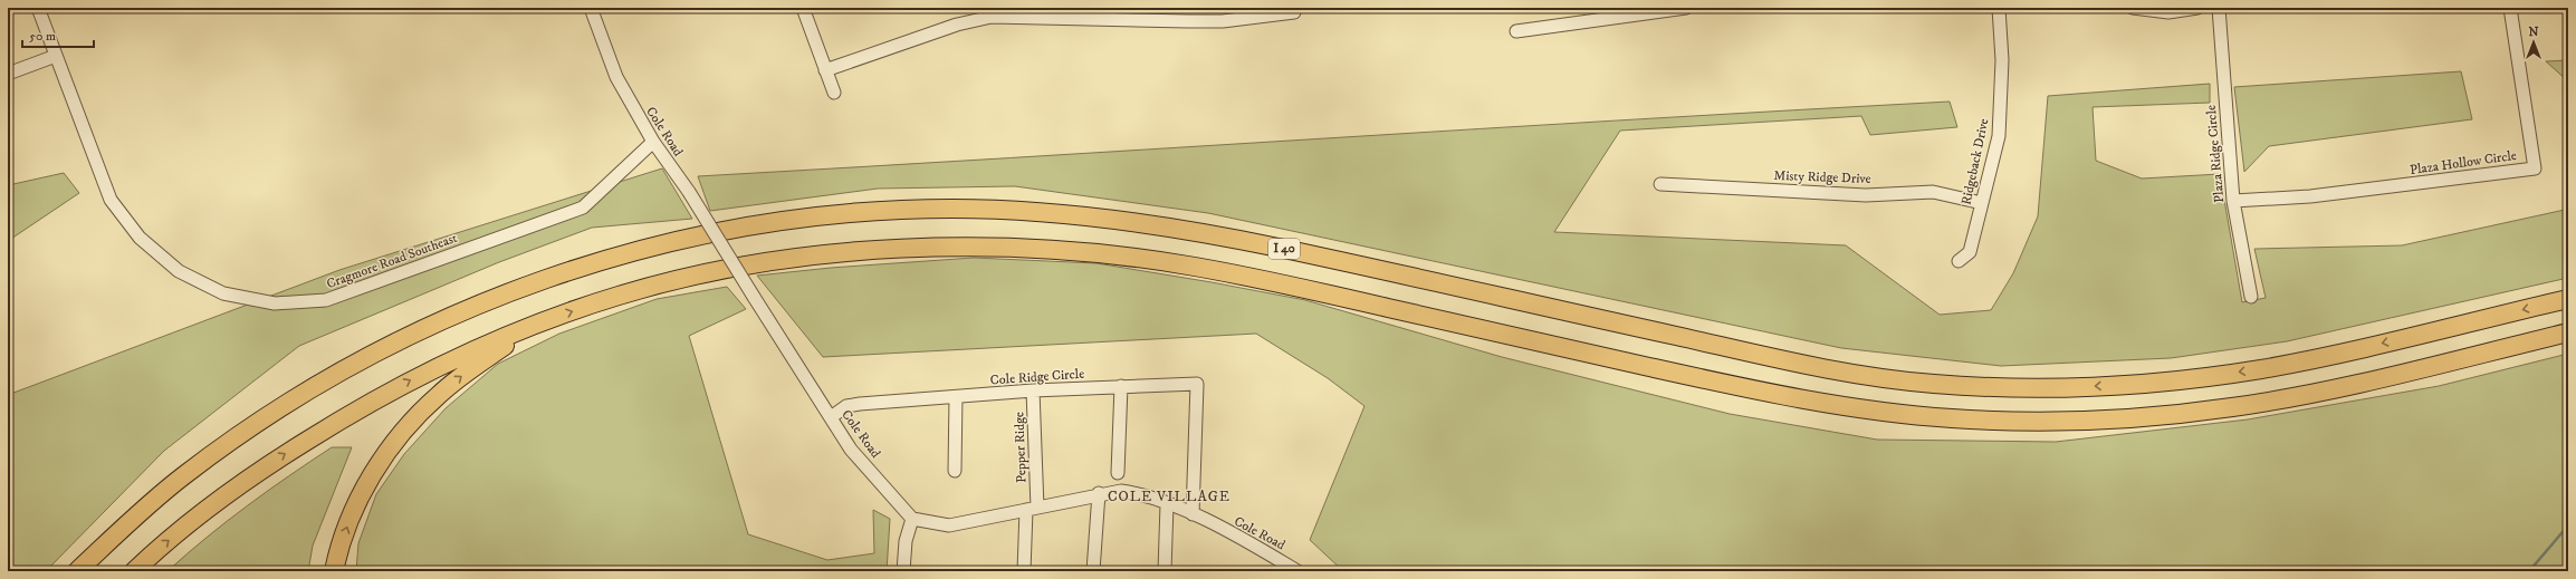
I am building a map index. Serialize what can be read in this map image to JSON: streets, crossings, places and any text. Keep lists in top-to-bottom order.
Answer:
{
  "streets": {
    "highway": ["I 40"],
    "street": [
      "Cole Road",
      "Plaza Ridge Circle",
      "Ridgeback Drive",
      "Plaza Hollow Circle",
      "Misty Ridge Drive",
      "Cragmore Road Southeast",
      "Cole Ridge Circle",
      "Pepper Ridge"
    ]
  },
  "crossings": [
    ["Cole Road", "Cragmore Road Southeast"],
    ["Cole Road", "Cole Ridge Circle"],
    ["Cole Road", "Pepper Ridge"],
    ["Plaza Ridge Circle", "Plaza Hollow Circle"],
    ["Ridgeback Drive", "Misty Ridge Drive"],
    ["Cole Ridge Circle", "Pepper Ridge"]
  ],
  "districts": ["COLE VILLAGE"],
  "scale_bar": "50 m",
  "north": "top"
}
